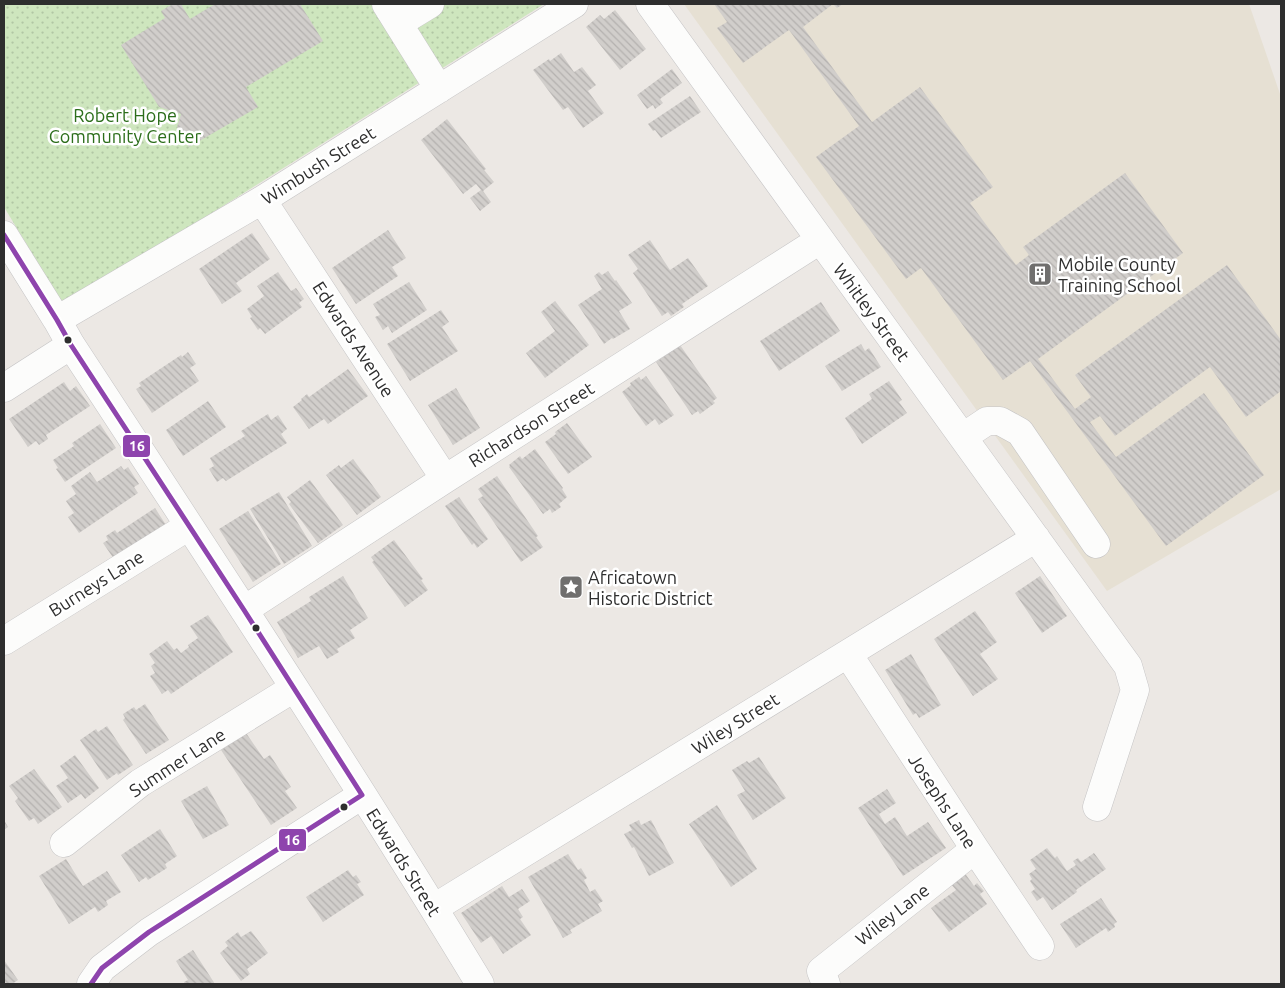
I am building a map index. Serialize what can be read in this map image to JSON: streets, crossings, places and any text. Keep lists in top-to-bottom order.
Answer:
{
  "streets": {
    "street": [
      "Wimbush Street",
      "Whitley Street",
      "Edwards Avenue",
      "Richardson Street",
      "Burneys Lane",
      "Wiley Street",
      "Summer Lane",
      "Josephs Lane",
      "Edwards Street",
      "Wiley Lane"
    ]
  },
  "crossings": [
    ["Wimbush Street", "Edwards Avenue"],
    ["Wimbush Street", "Edwards Street"],
    ["Whitley Street", "Richardson Street"],
    ["Whitley Street", "Wiley Street"],
    ["Edwards Avenue", "Richardson Street"],
    ["Richardson Street", "Edwards Street"],
    ["Burneys Lane", "Edwards Street"],
    ["Wiley Street", "Josephs Lane"],
    ["Wiley Street", "Edwards Street"],
    ["Summer Lane", "Edwards Street"],
    ["Josephs Lane", "Wiley Lane"]
  ],
  "parks": ["Robert Hope Community Center"],
  "places": {
    "building": ["Mobile County Training School"],
    "place": ["Africatown Historic District"]
  },
  "lines": ["transit line 16"]
}
